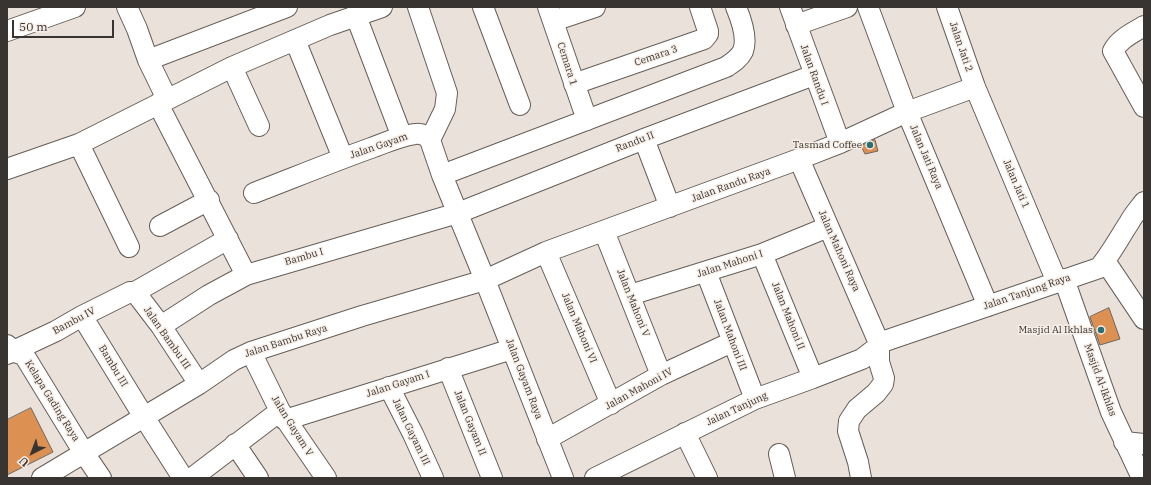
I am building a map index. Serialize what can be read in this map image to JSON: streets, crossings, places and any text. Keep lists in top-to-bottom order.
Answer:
{
  "streets": {
    "street": [
      "Jalan Jati 2",
      "Cemara 3",
      "Cemara 1",
      "Jalan Randu I",
      "Randu II",
      "Jalan Gayam",
      "Jalan Jati Raya",
      "Jalan Jati 1",
      "Jalan Randu Raya",
      "Jalan Mahoni Raya",
      "Bambu I",
      "Jalan Mahoni I",
      "Jalan Tanjung Raya",
      "Jalan Mahoni V",
      "Jalan Mahoni II",
      "Bambu IV",
      "Jalan Mahoni VI",
      "Jalan Mahoni III",
      "Jalan Bambu III",
      "Jalan Bambu Raya",
      "Bambu III",
      "Jalan Gayam Raya",
      "Masjid Al-Ikhlas",
      "Jalan Gayam I",
      "Jalan Mahoni IV",
      "Kelapa Gading Raya",
      "Jalan Tanjung",
      "Jalan Gayam II",
      "Jalan Gayam V",
      "Jalan Gayam III"
    ]
  },
  "crossings": [
    ["Jalan Jati 2", "Jalan Jati 1"],
    ["Jalan Jati 2", "Jalan Randu Raya"],
    ["Cemara 3", "Cemara 1"],
    ["Jalan Randu I", "Randu II"],
    ["Jalan Randu I", "Jalan Randu Raya"],
    ["Randu II", "Bambu I"],
    ["Jalan Jati Raya", "Jalan Randu Raya"],
    ["Jalan Jati Raya", "Jalan Tanjung Raya"],
    ["Jalan Jati 1", "Jalan Randu Raya"],
    ["Jalan Jati 1", "Jalan Tanjung Raya"],
    ["Jalan Jati 1", "Masjid Al-Ikhlas"],
    ["Jalan Randu Raya", "Jalan Mahoni Raya"],
    ["Jalan Randu Raya", "Jalan Mahoni V"],
    ["Jalan Randu Raya", "Jalan Mahoni VI"],
    ["Jalan Randu Raya", "Jalan Bambu Raya"],
    ["Jalan Randu Raya", "Jalan Gayam Raya"],
    ["Jalan Mahoni Raya", "Jalan Mahoni I"],
    ["Jalan Mahoni Raya", "Jalan Tanjung Raya"],
    ["Jalan Mahoni Raya", "Jalan Tanjung"],
    ["Bambu I", "Jalan Bambu III"],
    ["Jalan Mahoni I", "Jalan Mahoni V"],
    ["Jalan Mahoni I", "Jalan Mahoni II"],
    ["Jalan Mahoni I", "Jalan Mahoni III"],
    ["Jalan Tanjung Raya", "Masjid Al-Ikhlas"],
    ["Jalan Tanjung Raya", "Jalan Tanjung"],
    ["Jalan Mahoni V", "Jalan Mahoni IV"],
    ["Jalan Mahoni II", "Jalan Tanjung"],
    ["Bambu IV", "Jalan Bambu III"],
    ["Bambu IV", "Bambu III"],
    ["Bambu IV", "Kelapa Gading Raya"],
    ["Jalan Mahoni VI", "Jalan Mahoni IV"],
    ["Jalan Mahoni III", "Jalan Mahoni IV"],
    ["Jalan Mahoni III", "Jalan Tanjung"],
    ["Jalan Bambu III", "Jalan Bambu Raya"],
    ["Jalan Bambu Raya", "Bambu III"],
    ["Jalan Bambu Raya", "Jalan Gayam Raya"],
    ["Jalan Bambu Raya", "Kelapa Gading Raya"],
    ["Jalan Bambu Raya", "Jalan Gayam V"],
    ["Jalan Gayam Raya", "Jalan Gayam I"],
    ["Jalan Gayam Raya", "Jalan Mahoni IV"],
    ["Jalan Gayam I", "Jalan Gayam II"],
    ["Jalan Gayam I", "Jalan Gayam V"],
    ["Jalan Gayam I", "Jalan Gayam III"]
  ],
  "places": ["Tasmad Coffee", "Masjid Al Ikhlas"],
  "scale_bar": "50 m",
  "north": "bottom left"
}
